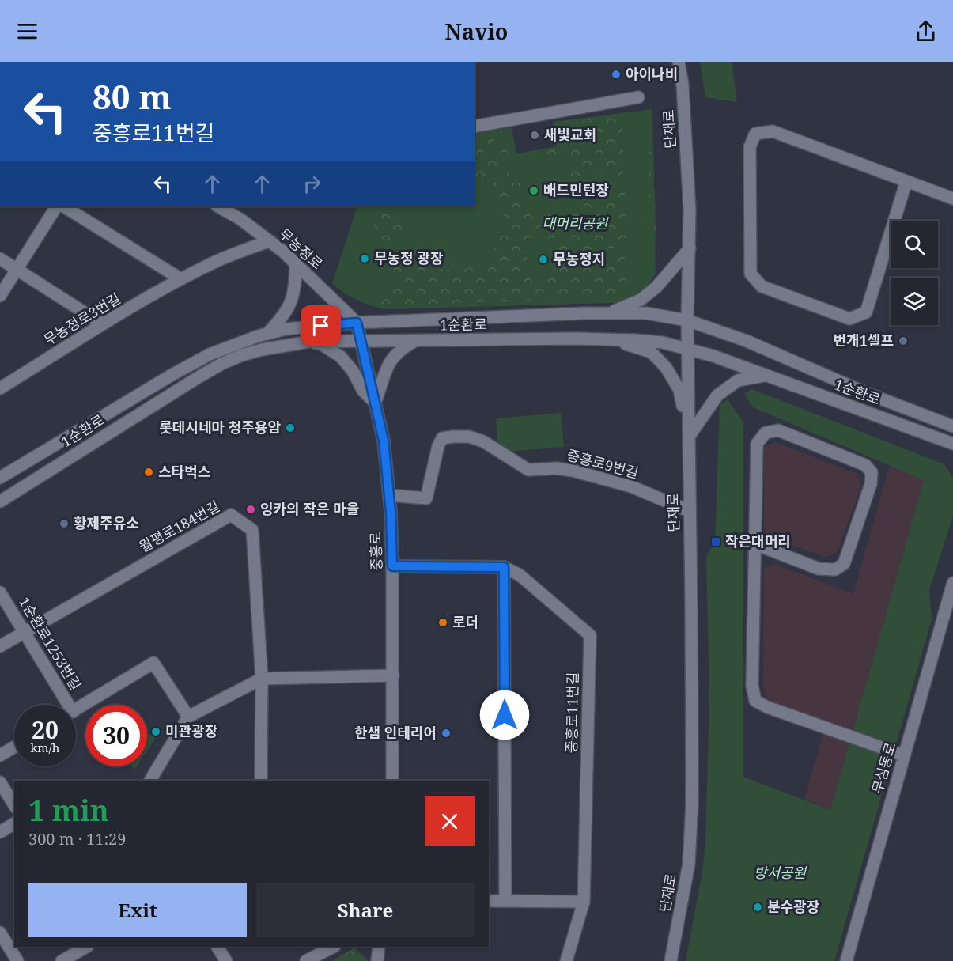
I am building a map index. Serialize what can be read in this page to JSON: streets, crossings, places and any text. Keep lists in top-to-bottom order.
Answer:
{
  "streets": {
    "street": [
      "단재로",
      "무농정로",
      "무농정로3번길",
      "1순환로",
      "중흥로9번길",
      "월평로184번길",
      "중흥로",
      "1순환로1253번길",
      "중흥로11번길",
      "무심동로"
    ]
  },
  "crossings": [
    ["단재로", "1순환로"],
    ["단재로", "중흥로9번길"],
    ["무농정로", "무농정로3번길"],
    ["무농정로", "1순환로"],
    ["무농정로", "중흥로"],
    ["1순환로", "중흥로"],
    ["중흥로9번길", "중흥로"],
    ["월평로184번길", "1순환로1253번길"],
    ["중흥로", "중흥로11번길"]
  ],
  "parks": ["대머리공원", "방서공원"],
  "places": {
    "other": [
      "아이나비",
      "새빛교회",
      "배드민턴장",
      "무농정 광장",
      "무농정지",
      "번개1셀프",
      "롯데시네마 청주용암",
      "스타벅스",
      "잉카의 작은 마을",
      "황제주유소",
      "로더",
      "미관광장",
      "한샘 인테리어",
      "분수광장"
    ],
    "transit": ["작은대머리"]
  },
  "page": {
    "header": "Navio",
    "turn": ["80 m", "중흥로11번길"],
    "speed": "20 km/h",
    "limit": "30",
    "heading": ["1 min", "300 m · 11:29"],
    "buttons": ["Exit", "Share"]
  }
}
